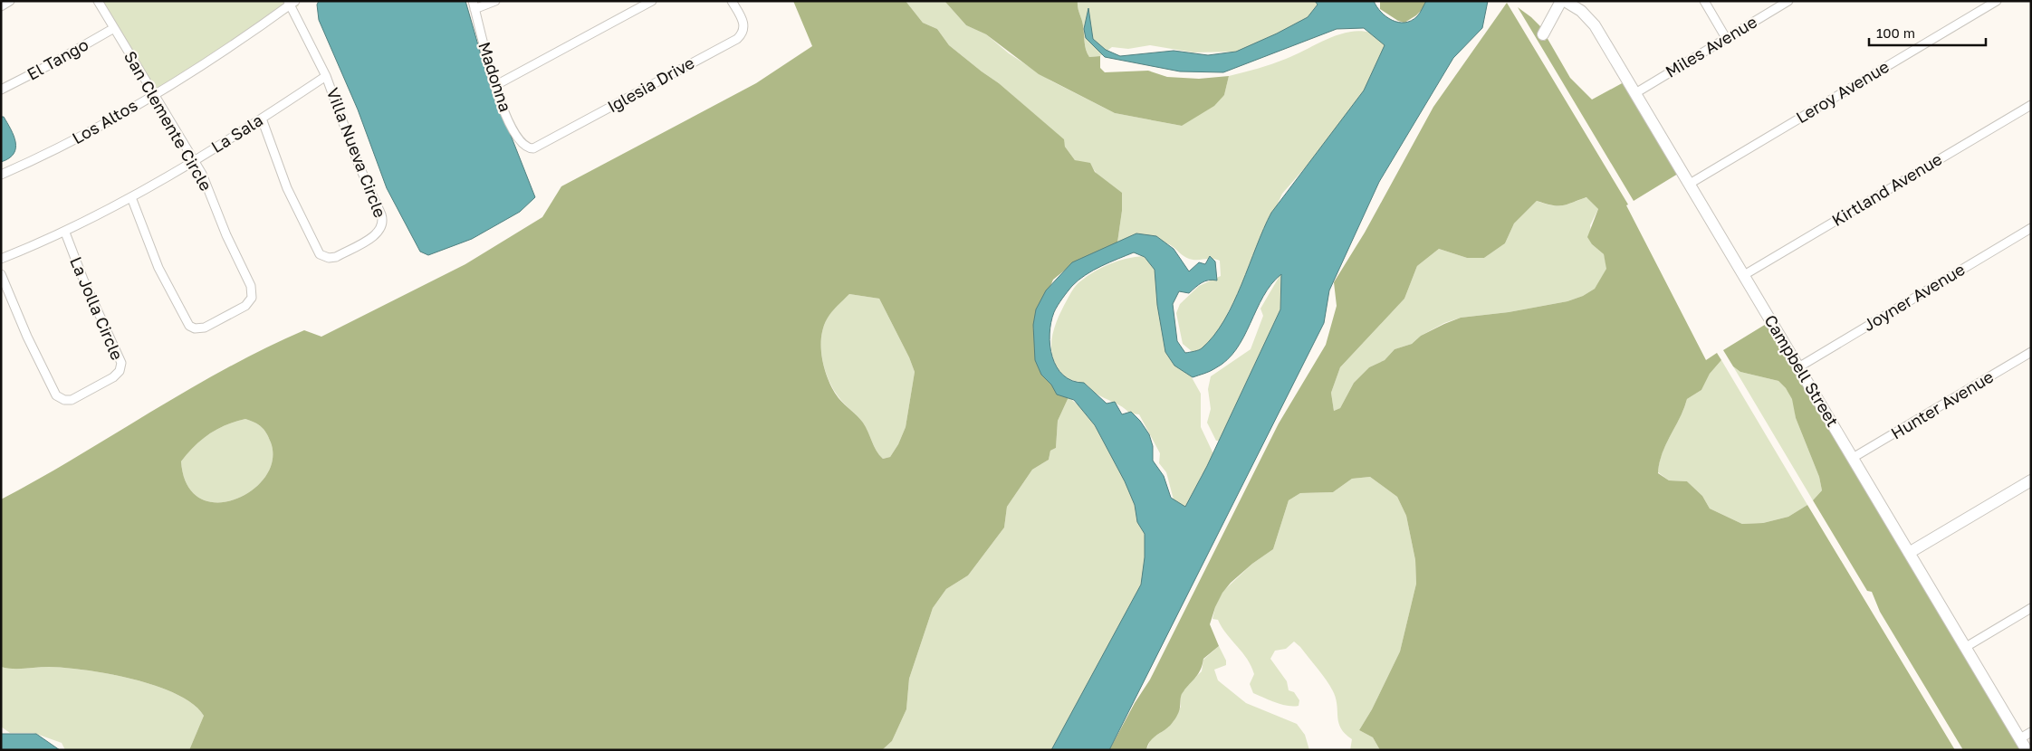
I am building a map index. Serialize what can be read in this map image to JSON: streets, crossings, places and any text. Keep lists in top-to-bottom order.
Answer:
{
  "streets": {
    "street": [
      "Miles Avenue",
      "El Tango",
      "Madonna",
      "Iglesia Drive",
      "Leroy Avenue",
      "San Clemente Circle",
      "Los Altos",
      "La Sala",
      "Villa Nueva Circle",
      "Kirtland Avenue",
      "Joyner Avenue",
      "La Jolla Circle",
      "Campbell Street",
      "Hunter Avenue"
    ]
  },
  "crossings": [
    ["Miles Avenue", "Campbell Street"],
    ["El Tango", "San Clemente Circle"],
    ["Madonna", "Iglesia Drive"],
    ["Leroy Avenue", "Campbell Street"],
    ["San Clemente Circle", "Los Altos"],
    ["San Clemente Circle", "La Sala"],
    ["La Sala", "Villa Nueva Circle"],
    ["La Sala", "La Jolla Circle"],
    ["Kirtland Avenue", "Campbell Street"],
    ["Joyner Avenue", "Campbell Street"],
    ["Campbell Street", "Hunter Avenue"]
  ],
  "scale_bar": "100 m"
}
